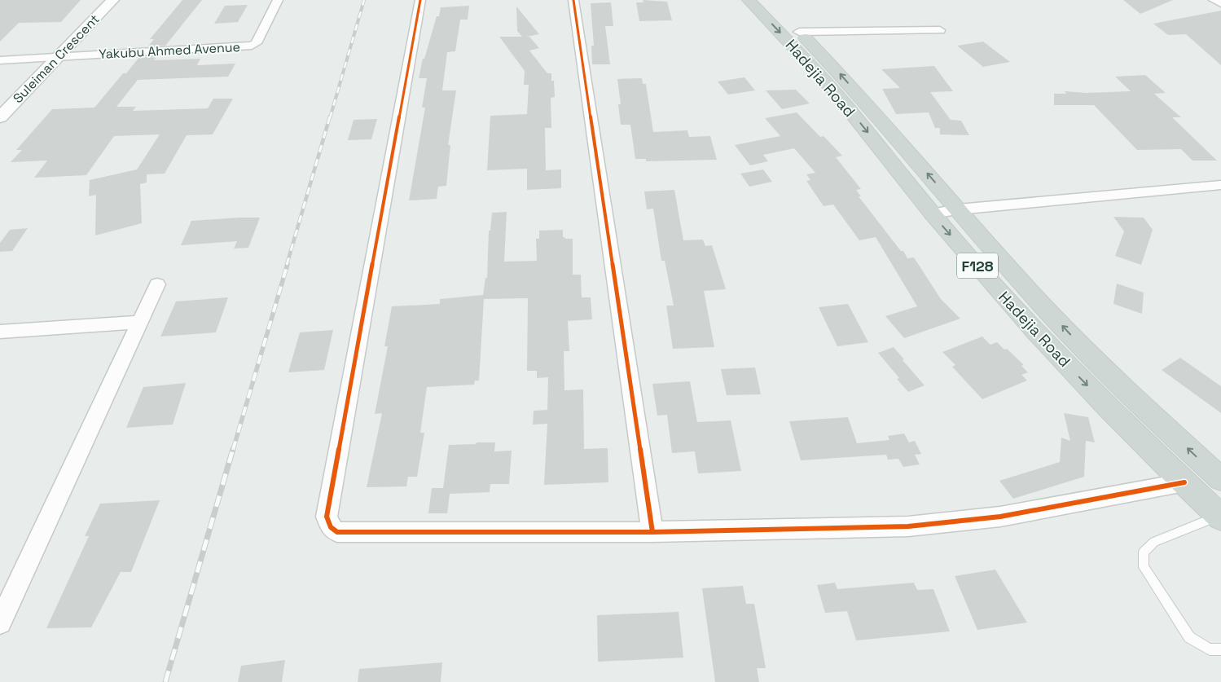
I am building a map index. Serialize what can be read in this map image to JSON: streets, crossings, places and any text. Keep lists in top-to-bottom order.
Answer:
{
  "streets": {
    "main road": ["Hadejia Road", "F128"],
    "street": ["Yakubu Ahmed Avenue", "Suleiman Crescent"]
  },
  "crossings": [
    ["Yakubu Ahmed Avenue", "Suleiman Crescent"]
  ]
}
